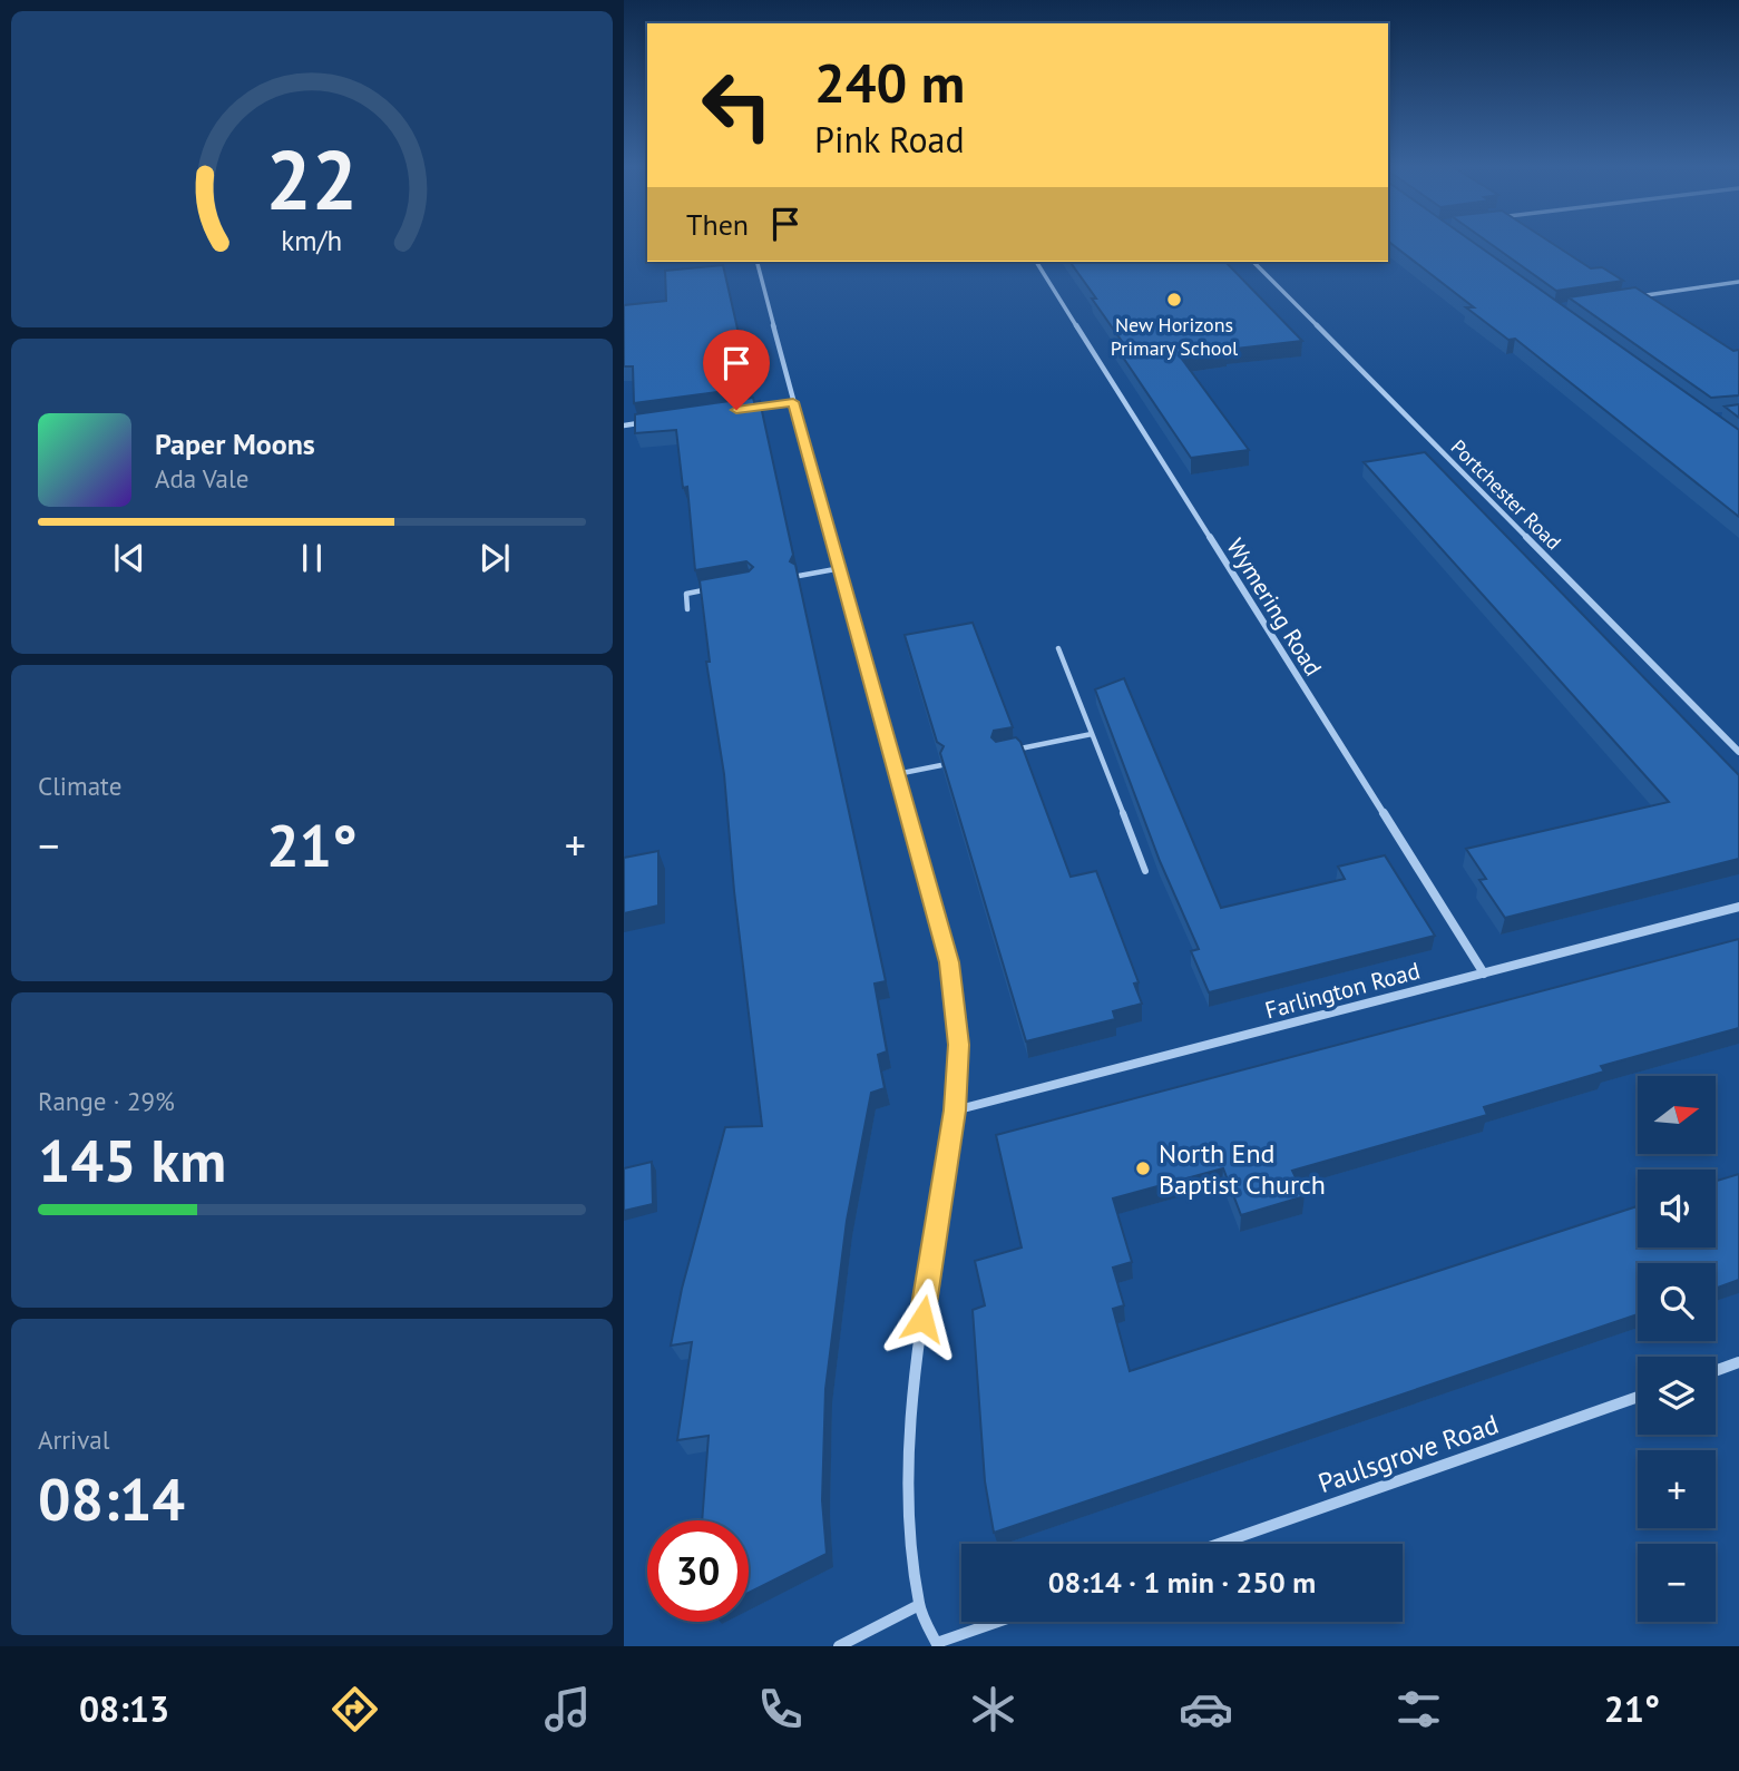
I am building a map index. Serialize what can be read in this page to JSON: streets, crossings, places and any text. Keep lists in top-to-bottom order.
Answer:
{
  "streets": {
    "street": [
      "Portchester Road",
      "Wymering Road",
      "Farlington Road",
      "Paulsgrove Road"
    ]
  },
  "crossings": [
    ["Wymering Road", "Farlington Road"]
  ],
  "places": ["New Horizons Primary School", "North End Baptist Church"],
  "north": "right",
  "page": {
    "turn": ["240 m", "Pink Road"],
    "then": "Then",
    "song": ["Paper Moons", "Ada Vale"],
    "tile": [
      "Climate",
      ["Range · 29%", "145 km"],
      ["Arrival", "08:14"]
    ],
    "heat": ["−", "21°", "+"],
    "map_buttons": ["+", "−"],
    "limit": "30",
    "trip": "08:14 · 1 min · 250 m",
    "tabs": ["08:13", "21°"],
    "gauge": ["22", "km/h"]
  }
}
